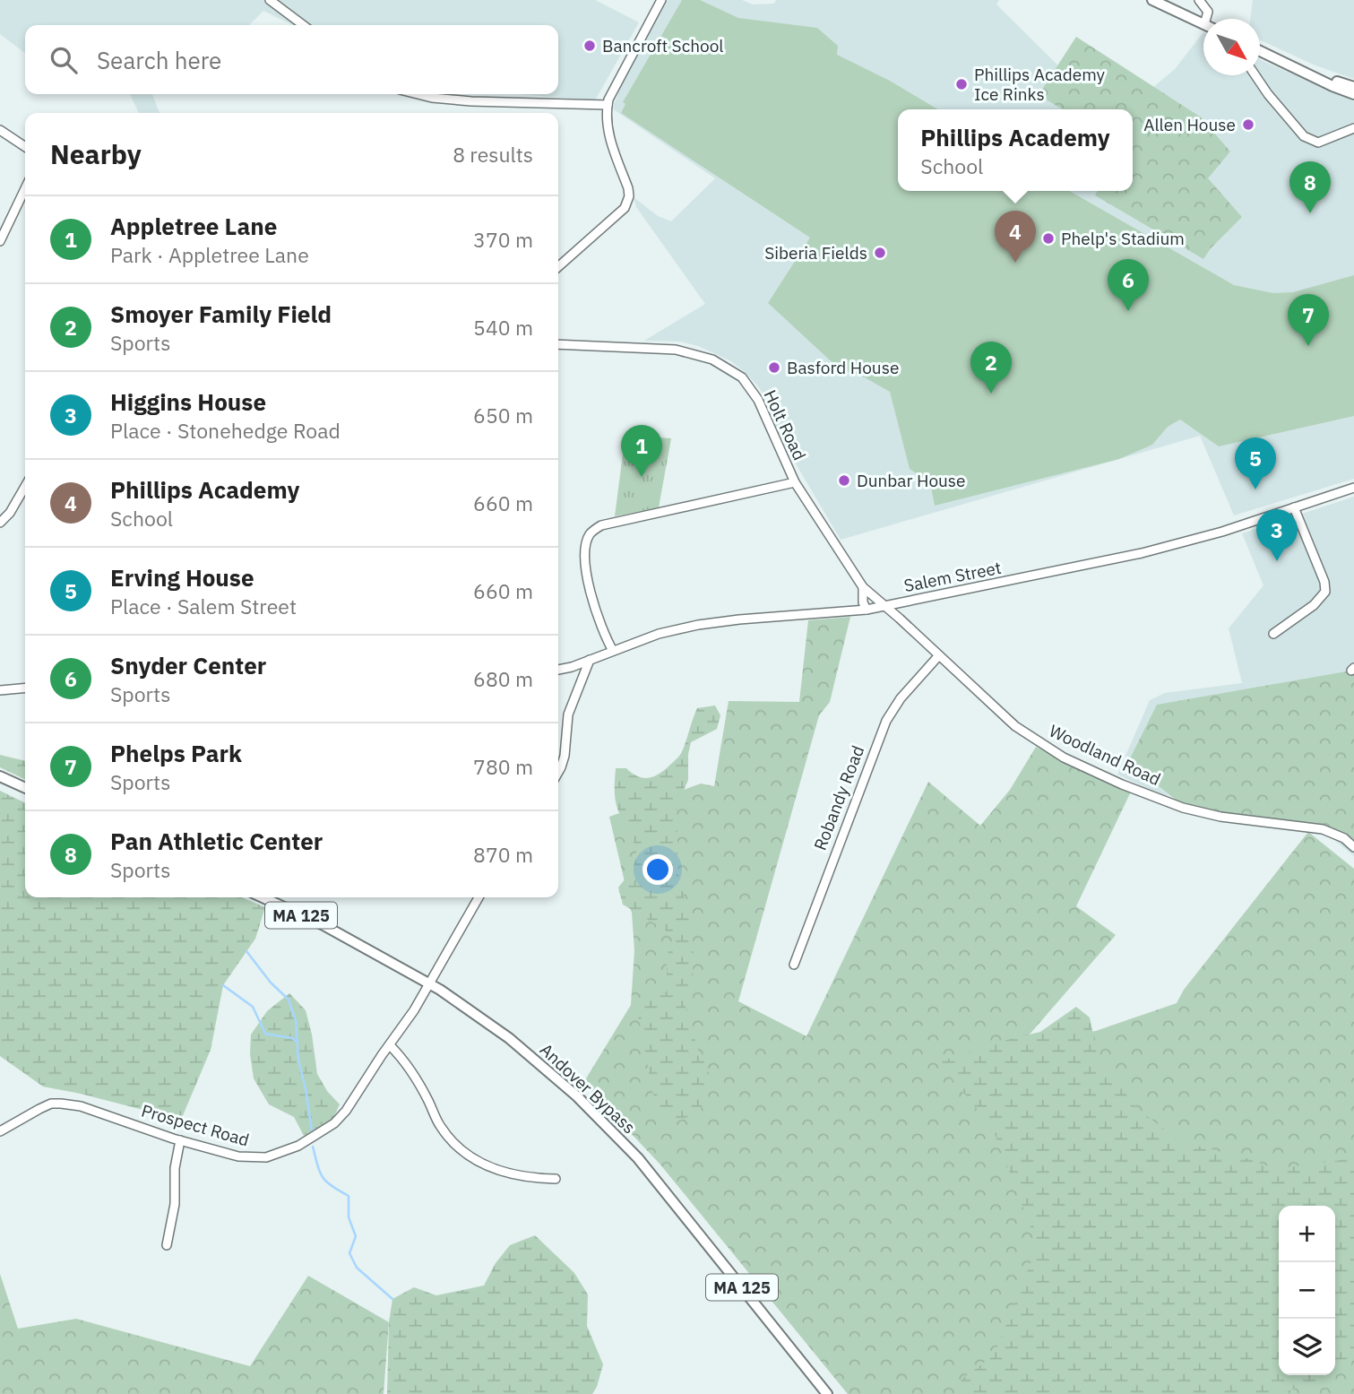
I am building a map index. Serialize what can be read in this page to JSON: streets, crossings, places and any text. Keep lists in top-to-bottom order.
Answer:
{
  "streets": {
    "main road": ["MA 125", "Andover Bypass"],
    "street": [
      "Holt Road",
      "Salem Street",
      "Woodland Road",
      "Robandy Road",
      "Prospect Road"
    ]
  },
  "crossings": [
    ["Holt Road", "Salem Street"],
    ["Holt Road", "Woodland Road"],
    ["Salem Street", "Woodland Road"],
    ["Woodland Road", "Robandy Road"],
    ["Andover Bypass", "Prospect Road"]
  ],
  "places": [
    "Bancroft School",
    "Phillips Academy Ice Rinks",
    "Allen House",
    "Phelp's Stadium",
    "Siberia Fields",
    "Basford House",
    "Dunbar House"
  ],
  "north": "bottom right",
  "page": {
    "search": "Search here",
    "popup": ["Phillips Academy", "School"],
    "heading": ["Nearby", "8 results"],
    "pins": [
      "8",
      "4",
      "6",
      "7",
      "2",
      "1",
      "5",
      "3"
    ],
    "list": [
      {
        "mark": "1",
        "name": "Appletree Lane",
        "note": "Park · Appletree Lane",
        "value": "370 m"
      },
      {
        "mark": "2",
        "name": "Smoyer Family Field",
        "note": "Sports",
        "value": "540 m"
      },
      {
        "mark": "3",
        "name": "Higgins House",
        "note": "Place · Stonehedge Road",
        "value": "650 m"
      },
      {
        "mark": "4",
        "name": "Phillips Academy",
        "note": "School",
        "value": "660 m"
      },
      {
        "mark": "5",
        "name": "Erving House",
        "note": "Place · Salem Street",
        "value": "660 m"
      },
      {
        "mark": "6",
        "name": "Snyder Center",
        "note": "Sports",
        "value": "680 m"
      },
      {
        "mark": "7",
        "name": "Phelps Park",
        "note": "Sports",
        "value": "780 m"
      },
      {
        "mark": "8",
        "name": "Pan Athletic Center",
        "note": "Sports",
        "value": "870 m"
      }
    ],
    "map_buttons": ["+", "−"]
  }
}
